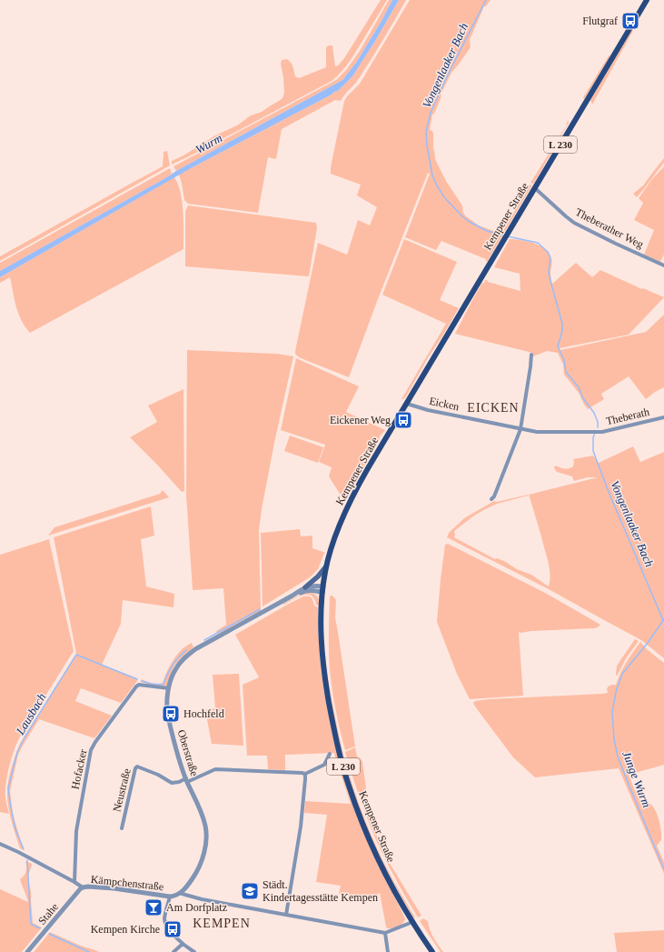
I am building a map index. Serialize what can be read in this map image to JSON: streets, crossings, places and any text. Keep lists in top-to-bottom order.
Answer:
{
  "streets": {
    "main road": ["L 230", "Kempener Straße"],
    "street": [
      "Theberather Weg",
      "Eicken",
      "Theberath",
      "Oberstraße",
      "Hofacker",
      "Neustraße",
      "Kämpchenstraße",
      "Stahe"
    ]
  },
  "crossings": [
    ["Kempener Straße", "Theberather Weg"],
    ["Kempener Straße", "Eicken"],
    ["Eicken", "Theberath"],
    ["Oberstraße", "Hofacker"],
    ["Oberstraße", "Neustraße"],
    ["Oberstraße", "Kämpchenstraße"],
    ["Kämpchenstraße", "Stahe"]
  ],
  "districts": ["EICKEN", "KEMPEN"],
  "water": [
    "Vongenlaaker Bach",
    "Wurm",
    "Lausbach",
    "Junge Wurm"
  ],
  "places": {
    "bus stop": [
      "Flutgraf",
      "Eickener Weg",
      "Hochfeld",
      "Kempen Kirche"
    ],
    "school or university": ["Städt. Kindertagesstätte Kempen"],
    "bar": ["Am Dorfplatz"]
  }
}
